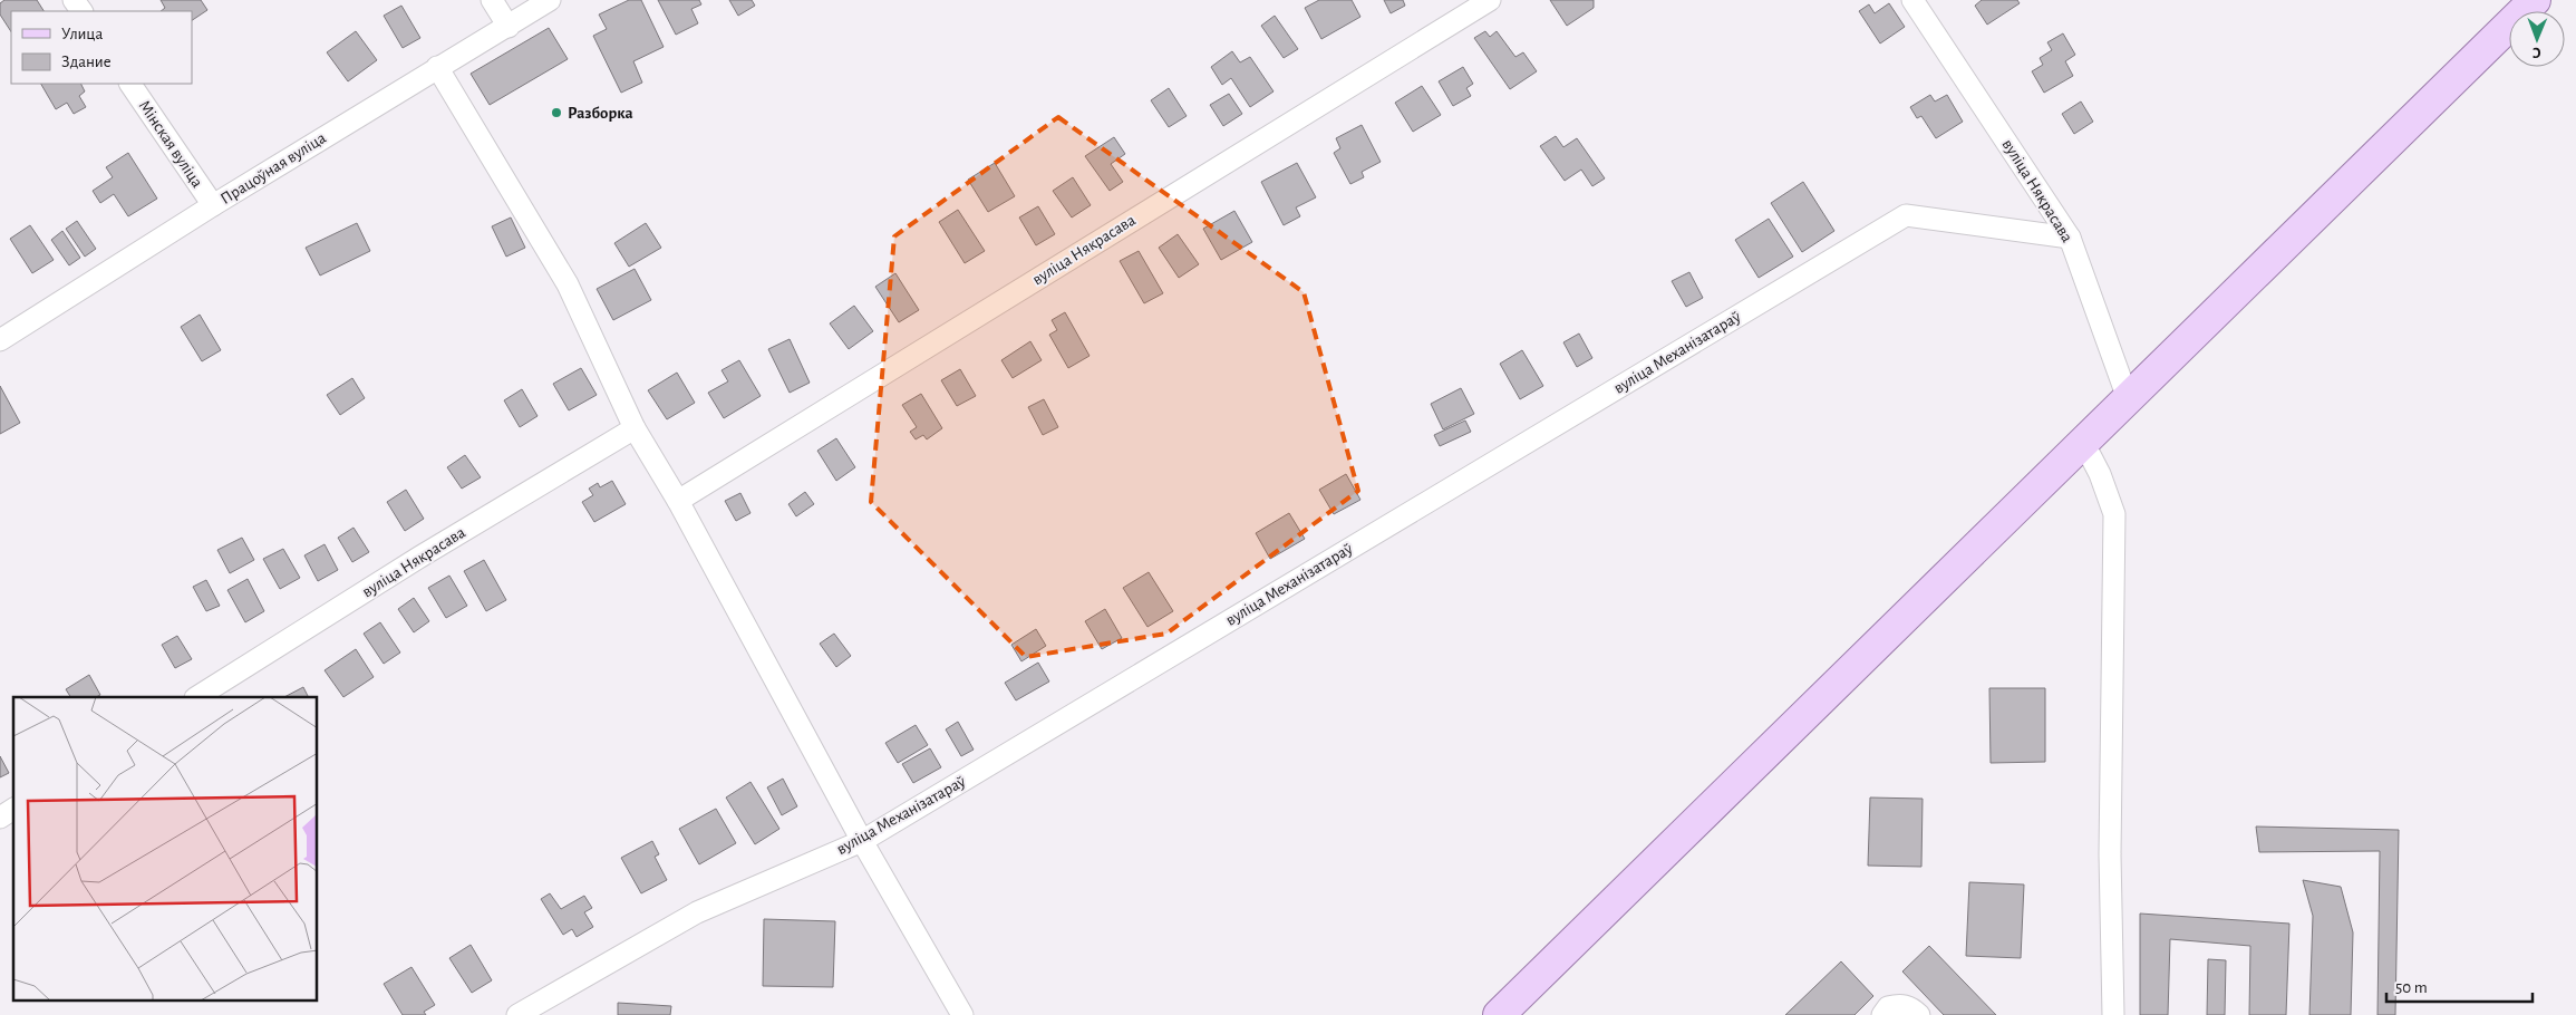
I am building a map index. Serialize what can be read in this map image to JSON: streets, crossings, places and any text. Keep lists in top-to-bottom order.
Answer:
{
  "streets": {
    "street": [
      "Мінская вуліца",
      "Працоўная вуліца",
      "вуліца Някрасава",
      "вуліца Механізатараў"
    ]
  },
  "crossings": [
    ["Мінская вуліца", "Працоўная вуліца"],
    ["вуліца Някрасава", "вуліца Механізатараў"]
  ],
  "places": ["Разборка"],
  "legend": ["Улица", "Здание"],
  "scale_bar": "50 m",
  "north": "bottom"
}
